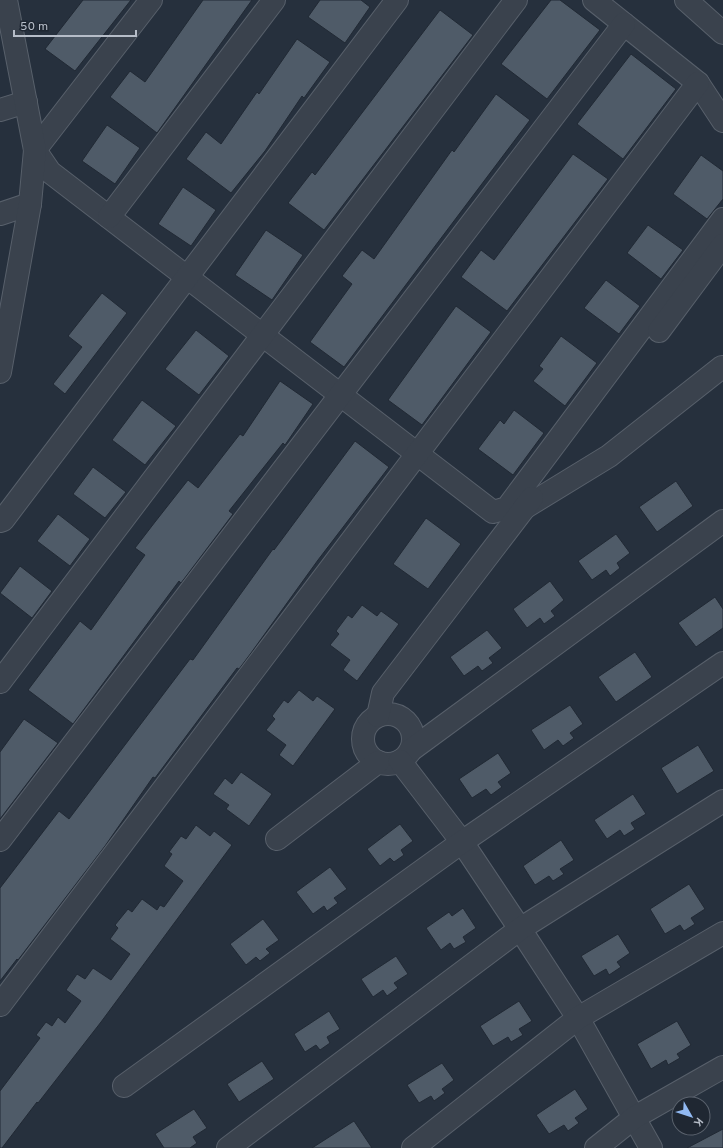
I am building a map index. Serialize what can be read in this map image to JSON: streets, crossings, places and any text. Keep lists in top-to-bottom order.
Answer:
{
  "scale_bar": "50 m",
  "north": "bottom right"
}
